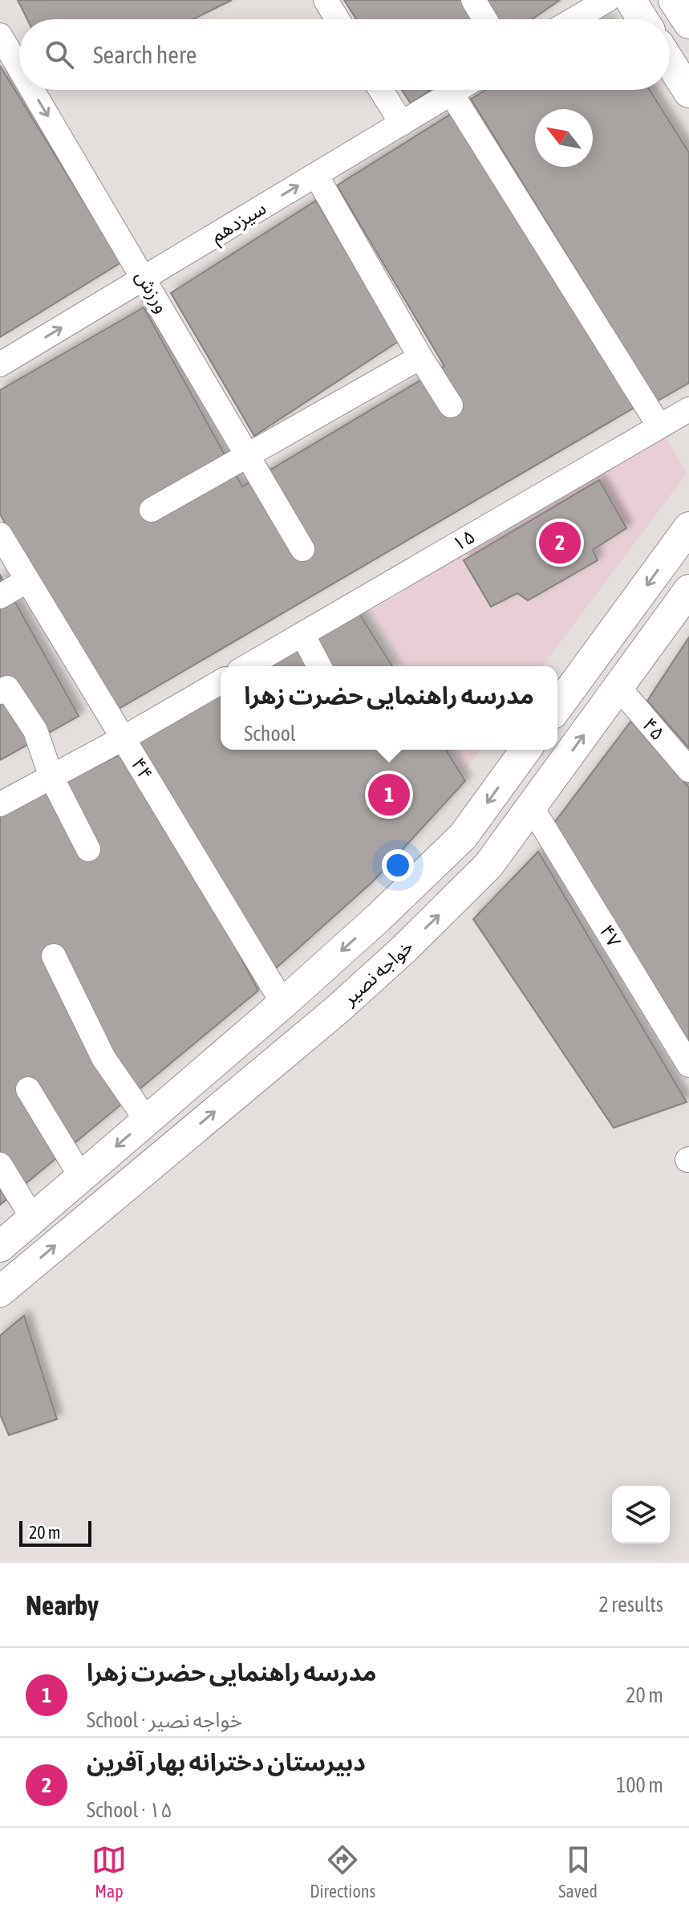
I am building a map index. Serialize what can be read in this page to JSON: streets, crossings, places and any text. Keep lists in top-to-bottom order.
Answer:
{
  "streets": {
    "main road": ["خواجه نصیر"],
    "street": [
      "سیزدهم",
      "ورزش",
      "۱۵",
      "۴۵",
      "۴۴",
      "۴۷"
    ]
  },
  "crossings": [
    ["سیزدهم", "ورزش"],
    ["۴۵", "خواجه نصیر"],
    ["۴۴", "خواجه نصیر"],
    ["۴۷", "خواجه نصیر"]
  ],
  "one_way": ["ورزش"],
  "scale_bar": "20 m",
  "north": "top left",
  "page": {
    "search": "Search here",
    "pins": ["2", "1"],
    "popup": ["مدرسه راهنمایی حضرت زهرا", "School"],
    "scale": "20 m",
    "heading": ["Nearby", "2 results"],
    "list": [
      {
        "mark": "1",
        "name": "مدرسه راهنمایی حضرت زهرا",
        "note": "School · خواجه نصیر",
        "value": "20 m"
      },
      {
        "mark": "2",
        "name": "دبیرستان دخترانه بهار آفرین",
        "note": "School · ۱۵",
        "value": "100 m"
      }
    ],
    "nav": ["Map", "Directions", "Saved"]
  }
}
